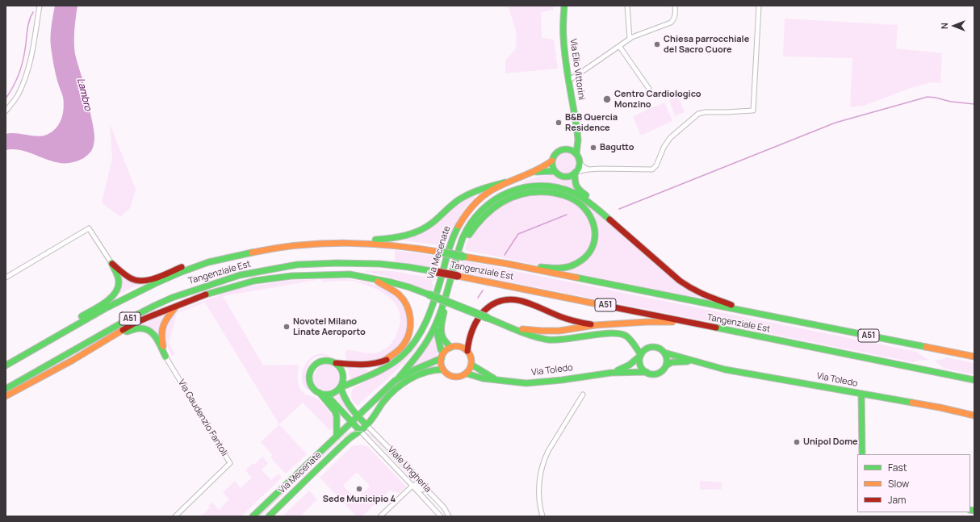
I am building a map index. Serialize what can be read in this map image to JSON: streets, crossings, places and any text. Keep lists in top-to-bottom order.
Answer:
{
  "streets": {
    "main road": [
      "Via Elio Vittorini",
      "Via Mecenate",
      "Tangenziale Est",
      "A51",
      "Via Toledo"
    ],
    "street": ["Via Gaudenzio Fantoli", "Viale Ungheria"]
  },
  "crossings": [
    ["Via Elio Vittorini", "Via Mecenate"],
    ["Via Mecenate", "Via Toledo"],
    ["Via Mecenate", "Viale Ungheria"]
  ],
  "water": ["Lambro"],
  "places": [
    "Chiesa parrocchiale del Sacro Cuore",
    "Centro Cardiologico Monzino",
    "B&B Quercia Residence",
    "Bagutto",
    "Novotel Milano Linate Aeroporto",
    "Unipol Dome",
    "Sede Municipio 4"
  ],
  "legend": ["Fast", "Slow", "Jam"],
  "north": "left"
}
